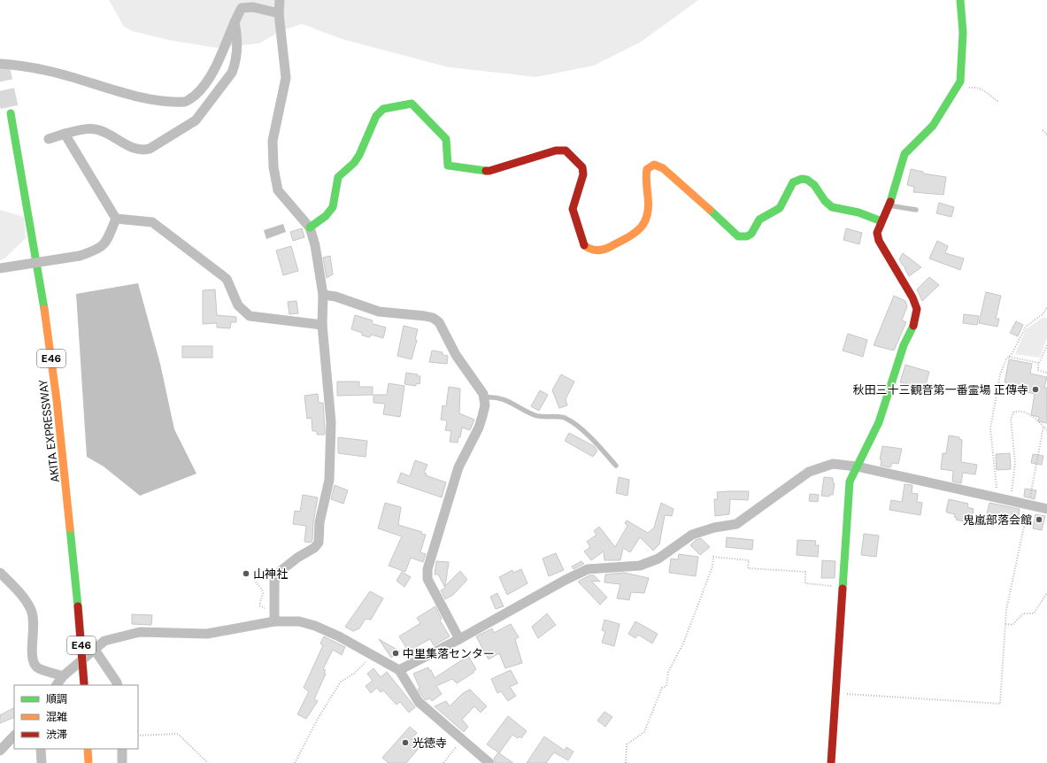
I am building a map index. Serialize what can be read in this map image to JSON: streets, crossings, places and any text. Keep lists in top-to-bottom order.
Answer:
{
  "streets": {
    "main road": ["E46", "AKITA EXPRESSWAY"]
  },
  "places": [
    "秋田三十三観音第一番霊場 正傳寺",
    "鬼嵐部落会館",
    "山神社",
    "中里集落センター",
    "光徳寺"
  ],
  "legend": ["順調", "混雑", "渋滞"]
}
